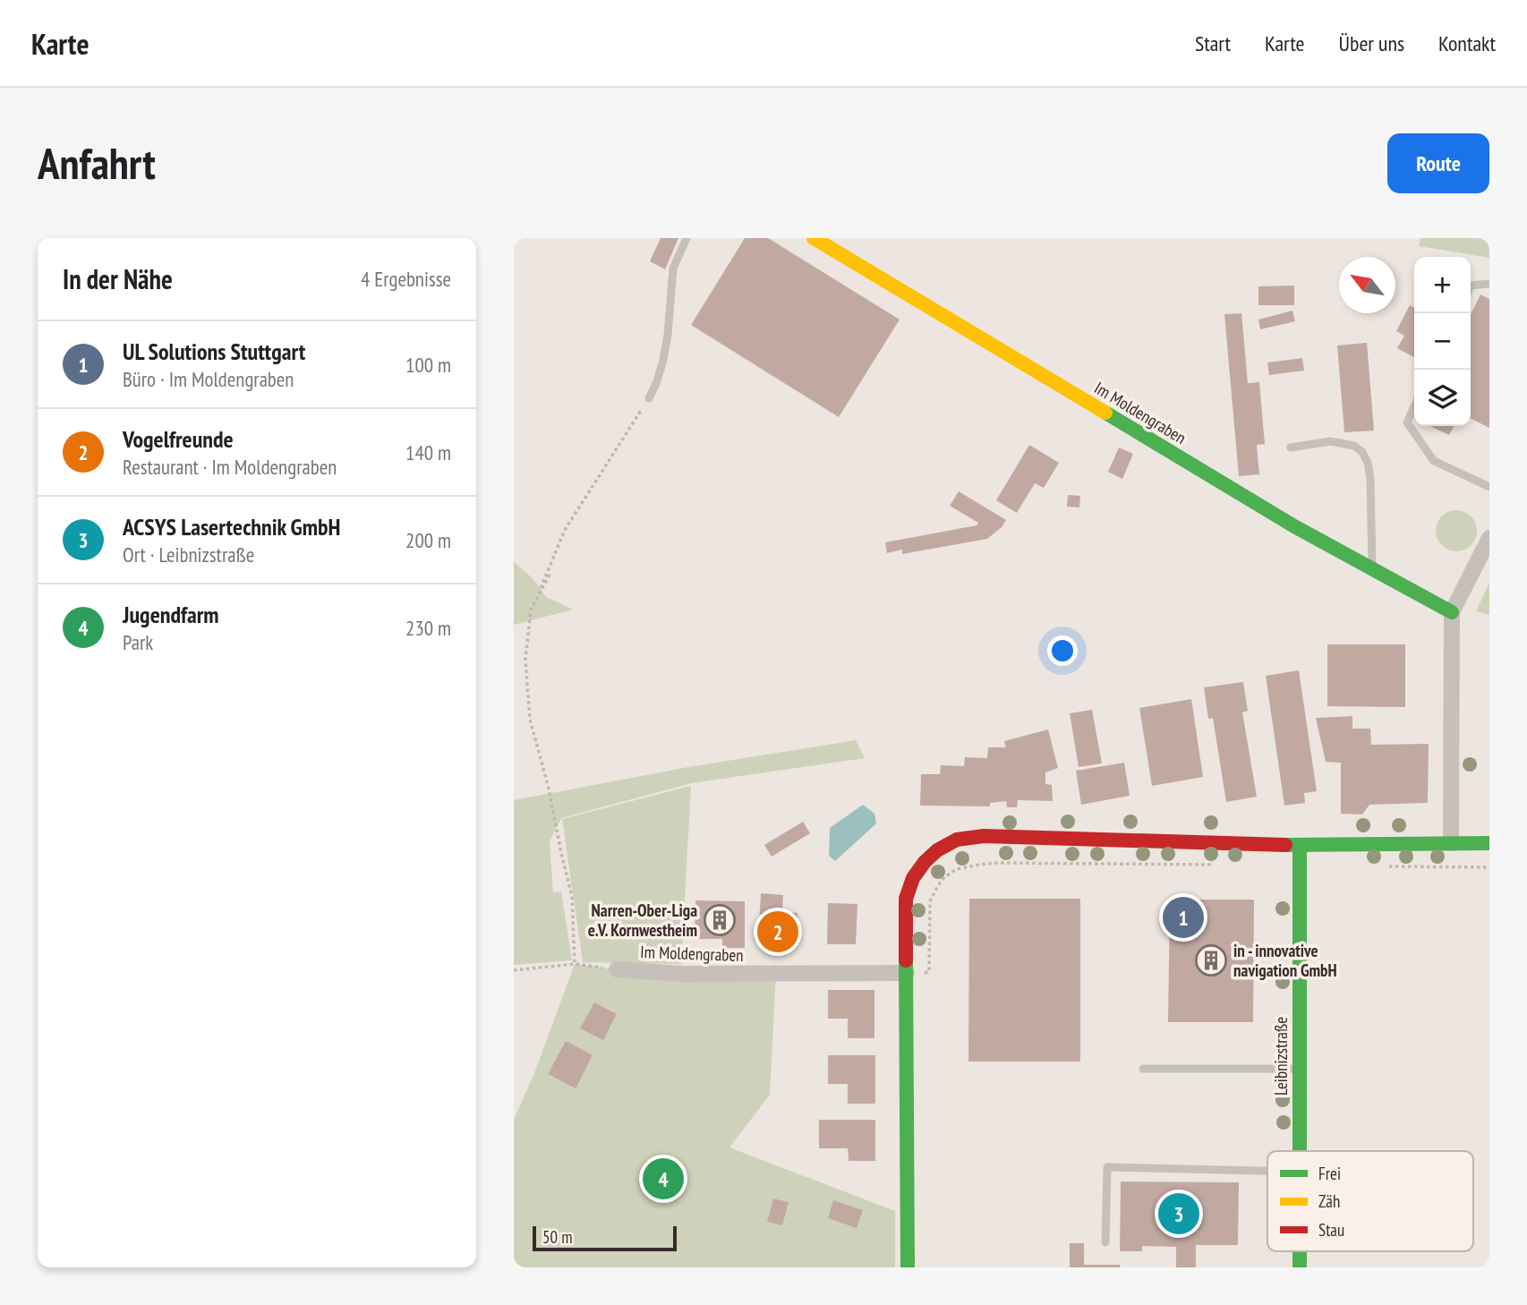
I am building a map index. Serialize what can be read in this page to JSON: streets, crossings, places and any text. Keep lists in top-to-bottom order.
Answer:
{
  "streets": {
    "street": ["Im Moldengraben", "Leibnizstraße"]
  },
  "places": {
    "building": ["Narren-Ober-Liga e.V. Kornwestheim", "in - innovative navigation GmbH"]
  },
  "legend": ["Frei", "Zäh", "Stau"],
  "scale_bar": "50 m",
  "north": "top left",
  "page": {
    "header": "Karte",
    "nav": [
      "Start",
      "Karte",
      "Über uns",
      "Kontakt"
    ],
    "buttons": "Route",
    "title": "Anfahrt",
    "heading": ["In der Nähe", "4 Ergebnisse"],
    "map_buttons": ["+", "−"],
    "list": [
      {
        "mark": "1",
        "name": "UL Solutions Stuttgart",
        "note": "Büro · Im Moldengraben",
        "value": "100 m"
      },
      {
        "mark": "2",
        "name": "Vogelfreunde",
        "note": "Restaurant · Im Moldengraben",
        "value": "140 m"
      },
      {
        "mark": "3",
        "name": "ACSYS Lasertechnik GmbH",
        "note": "Ort · Leibnizstraße",
        "value": "200 m"
      },
      {
        "mark": "4",
        "name": "Jugendfarm",
        "note": "Park",
        "value": "230 m"
      }
    ],
    "pins": [
      "1",
      "2",
      "4",
      "3"
    ],
    "scale": "50 m"
  }
}
